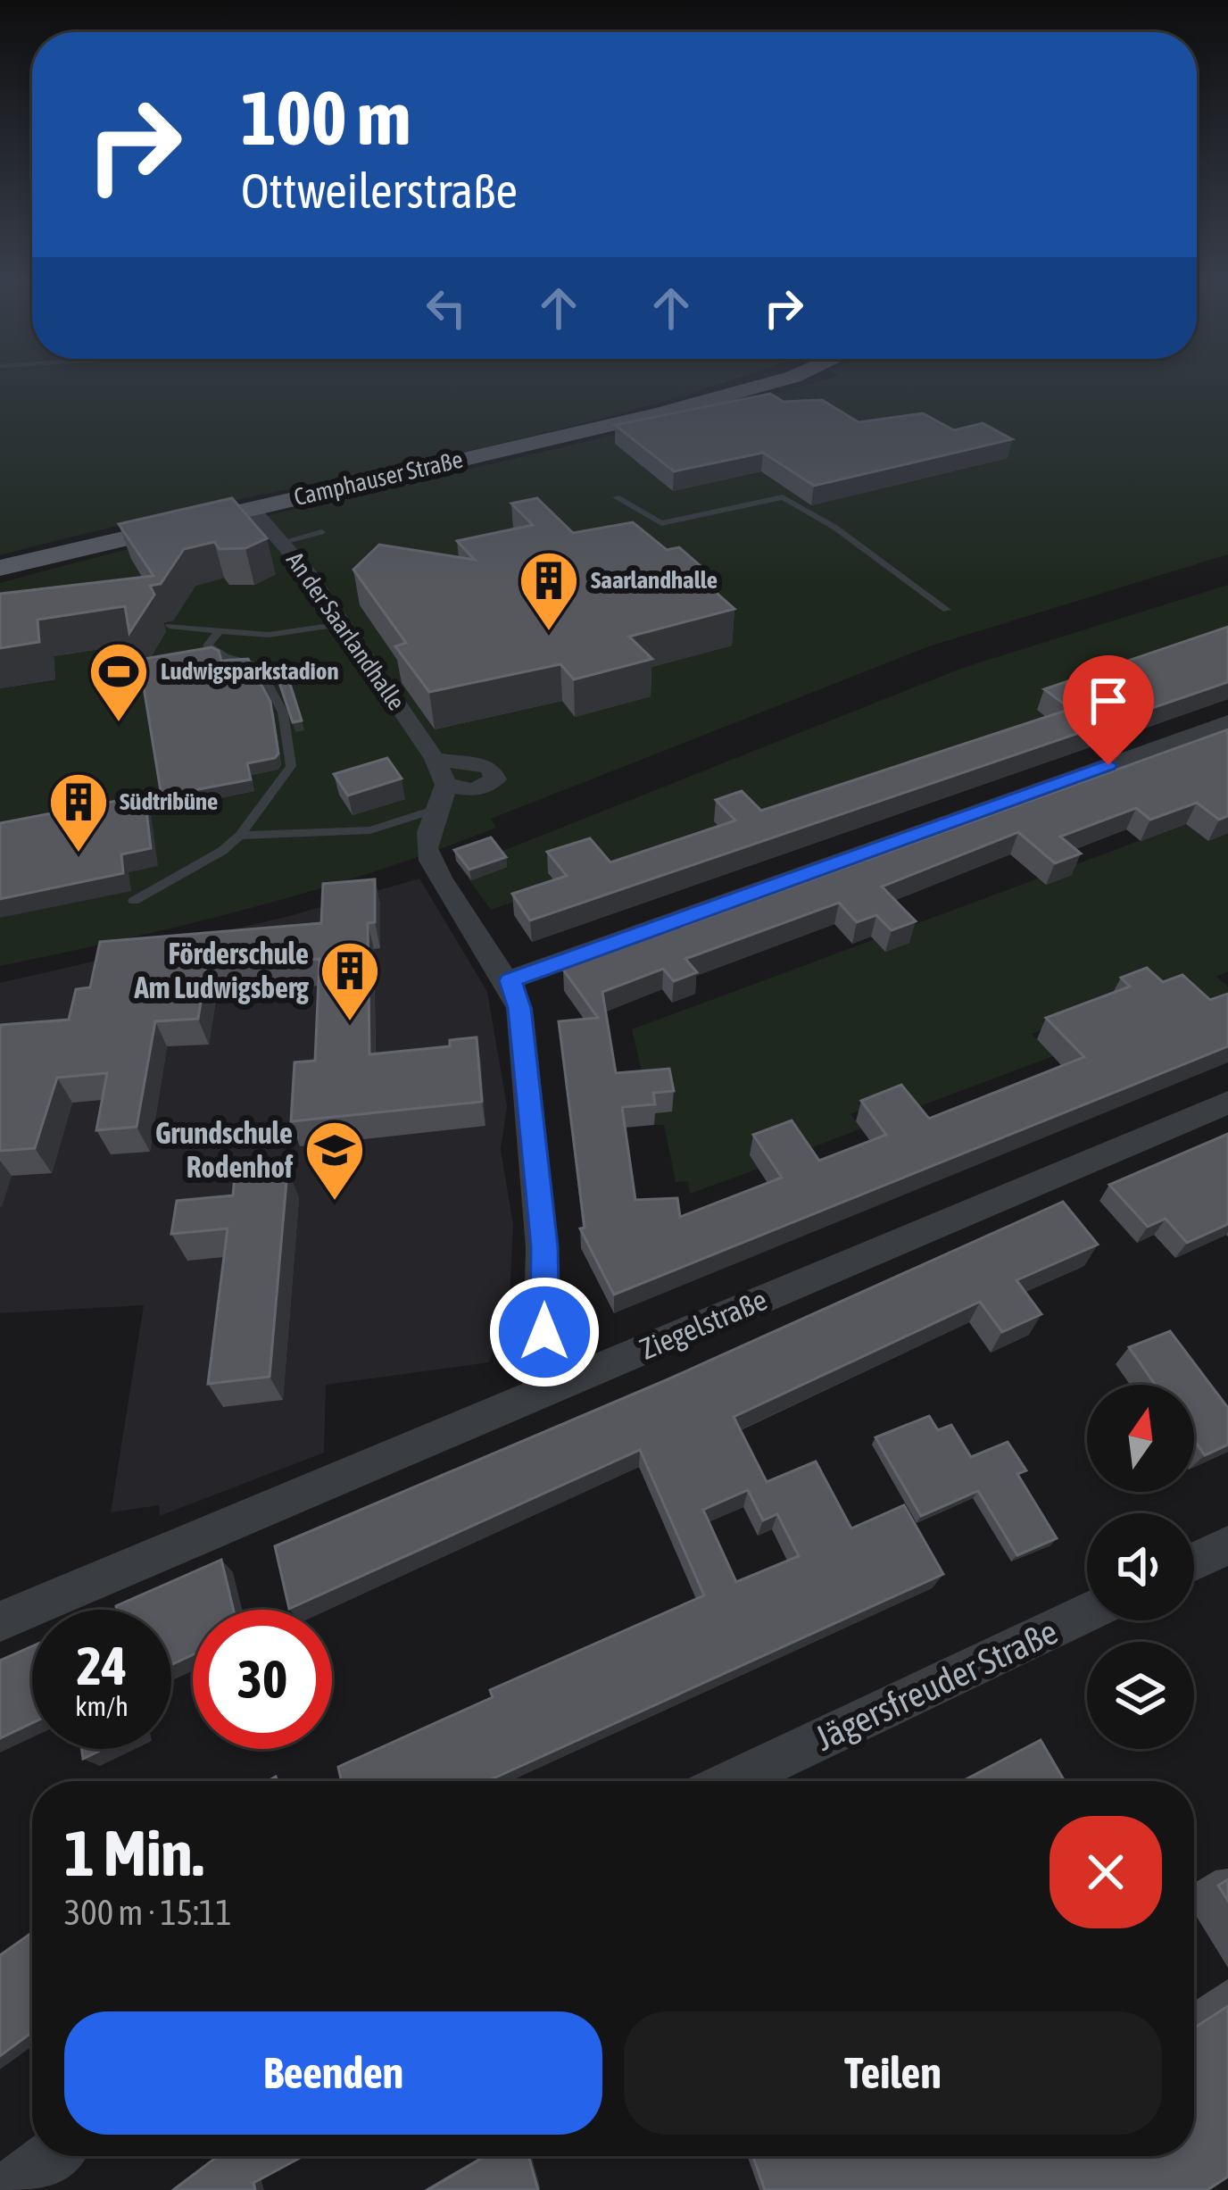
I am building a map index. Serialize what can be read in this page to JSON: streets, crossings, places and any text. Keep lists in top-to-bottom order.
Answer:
{
  "streets": {
    "main road": ["Camphauser Straße"],
    "street": ["An der Saarlandhalle", "Ziegelstraße", "Jägersfreuder Straße"]
  },
  "crossings": [
    ["Camphauser Straße", "An der Saarlandhalle"]
  ],
  "places": {
    "building": ["Saarlandhalle", "Südtribüne", "Förderschule Am Ludwigsberg"],
    "sports": ["Ludwigsparkstadion"],
    "school or university": ["Grundschule Rodenhof"]
  },
  "north": "top",
  "page": {
    "turn": ["100 m", "Ottweilerstraße"],
    "speed": "24 km/h",
    "limit": "30",
    "heading": ["1 Min.", "300 m · 15:11"],
    "buttons": ["Beenden", "Teilen"]
  }
}
